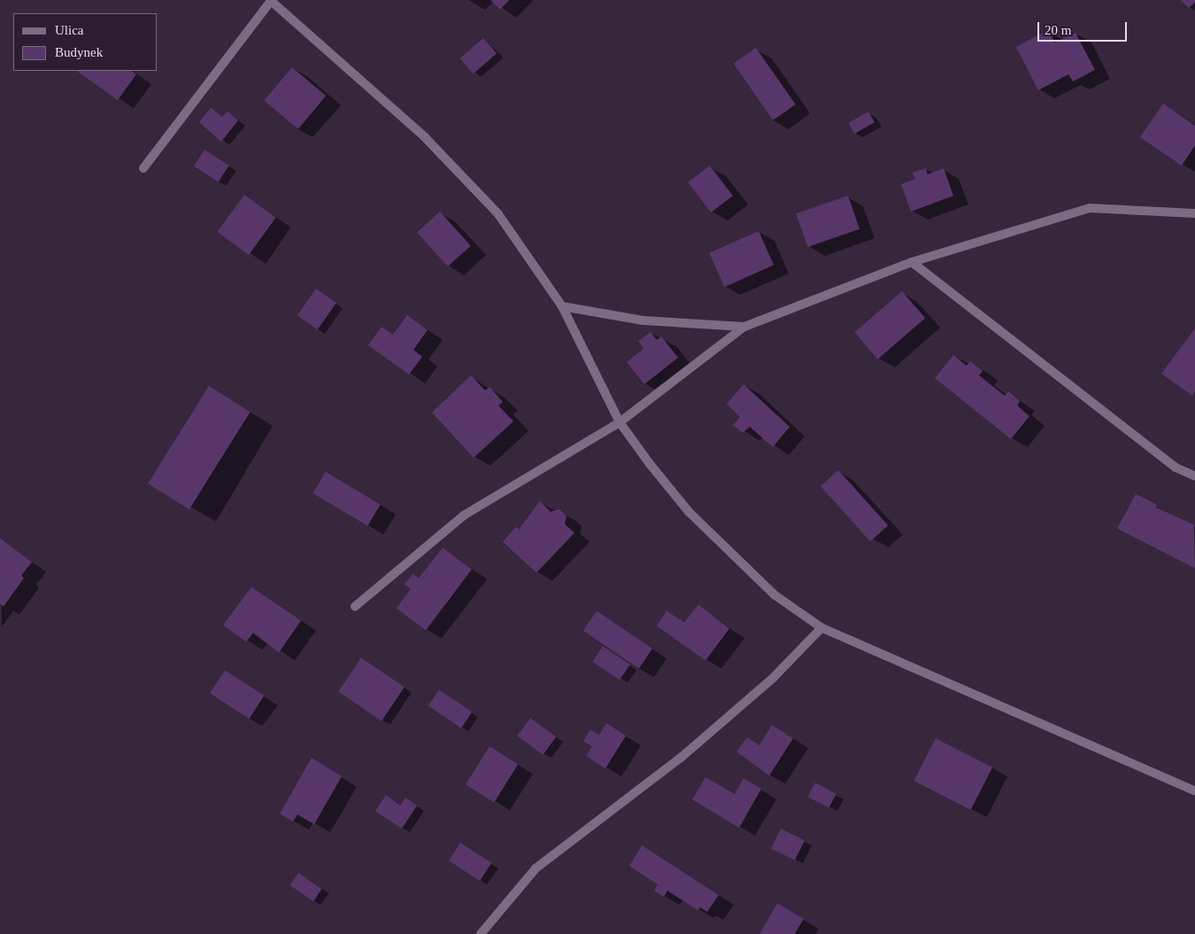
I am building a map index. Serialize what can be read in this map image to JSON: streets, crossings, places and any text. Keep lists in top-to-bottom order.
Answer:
{
  "legend": ["Ulica", "Budynek"],
  "scale_bar": "20 m"
}
